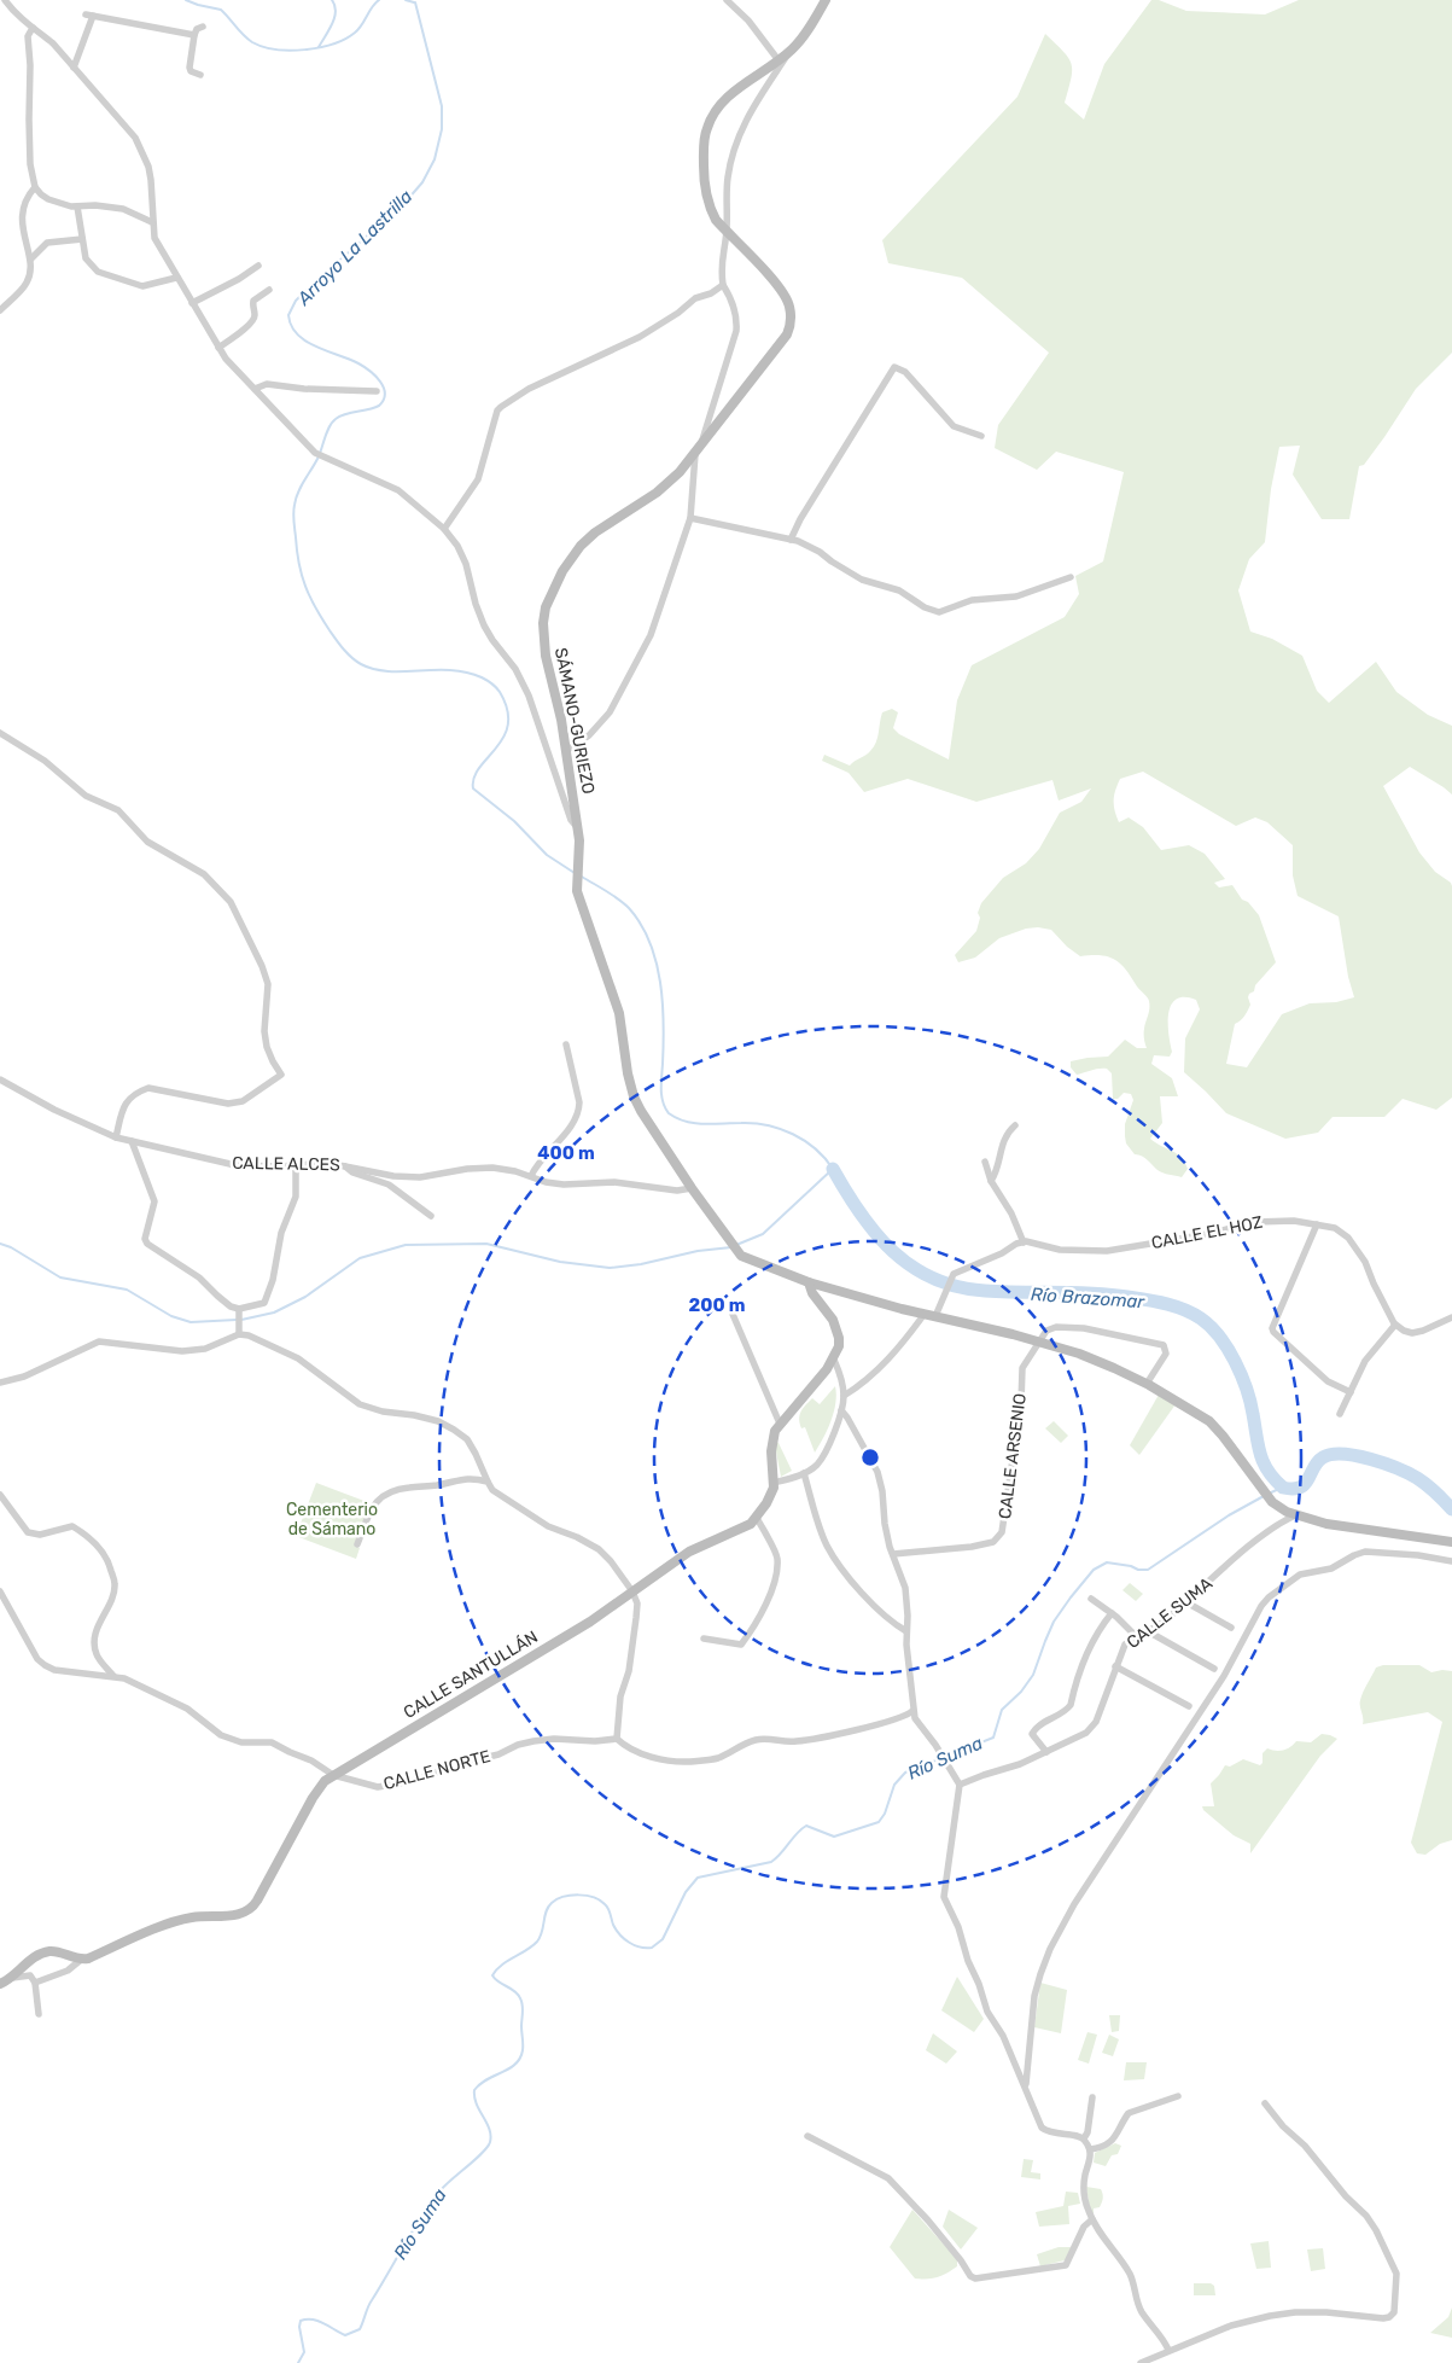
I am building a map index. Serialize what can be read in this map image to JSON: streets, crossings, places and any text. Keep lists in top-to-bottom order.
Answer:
{
  "streets": {
    "street": [
      "SÁMANO-GURIEZO",
      "CALLE ALCES",
      "CALLE EL HOZ",
      "CALLE ARSENIO",
      "CALLE SUMA",
      "CALLE SANTULLÁN",
      "CALLE NORTE"
    ]
  },
  "crossings": [
    ["SÁMANO-GURIEZO", "CALLE ALCES"],
    ["SÁMANO-GURIEZO", "CALLE ARSENIO"],
    ["SÁMANO-GURIEZO", "CALLE SUMA"],
    ["CALLE SANTULLÁN", "CALLE NORTE"]
  ],
  "water": ["Arroyo La Lastrilla", "Río Brazomar", "Río Suma"],
  "parks": ["Cementerio de Sámano"],
  "rings": ["400 m", "200 m"]
}
